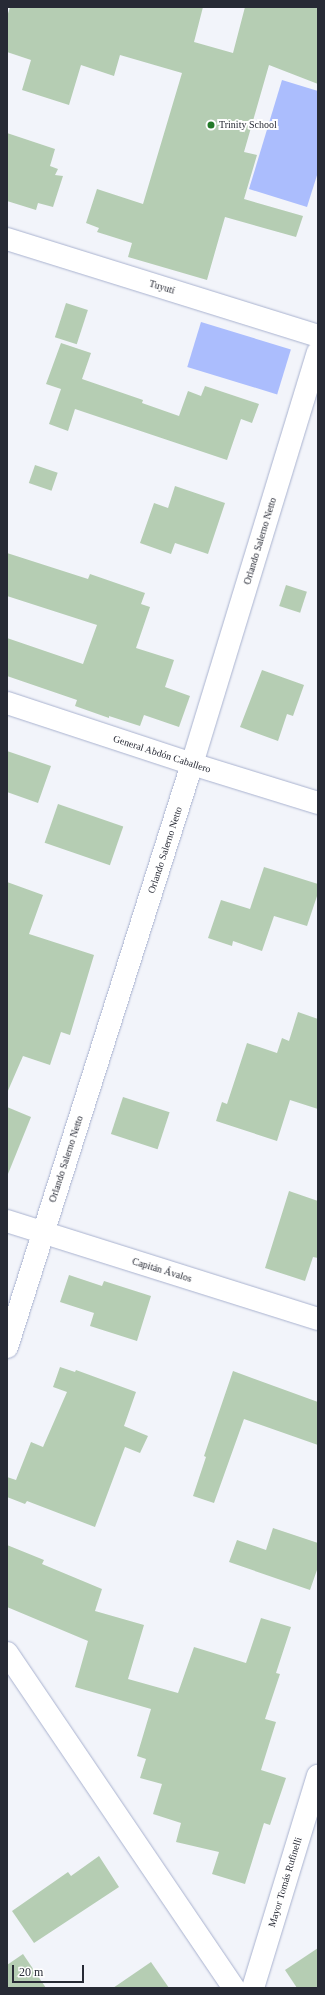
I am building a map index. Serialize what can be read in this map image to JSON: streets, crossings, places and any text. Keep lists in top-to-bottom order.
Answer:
{
  "streets": {
    "street": [
      "Tuyutí",
      "Orlando Salerno Netto",
      "General Abdón Caballero",
      "Capitán Ávalos",
      "Mayor Tomás Rufinelli"
    ]
  },
  "crossings": [
    ["Orlando Salerno Netto", "General Abdón Caballero"],
    ["Orlando Salerno Netto", "Capitán Ávalos"]
  ],
  "places": ["Trinity School"],
  "scale_bar": "20 m"
}
